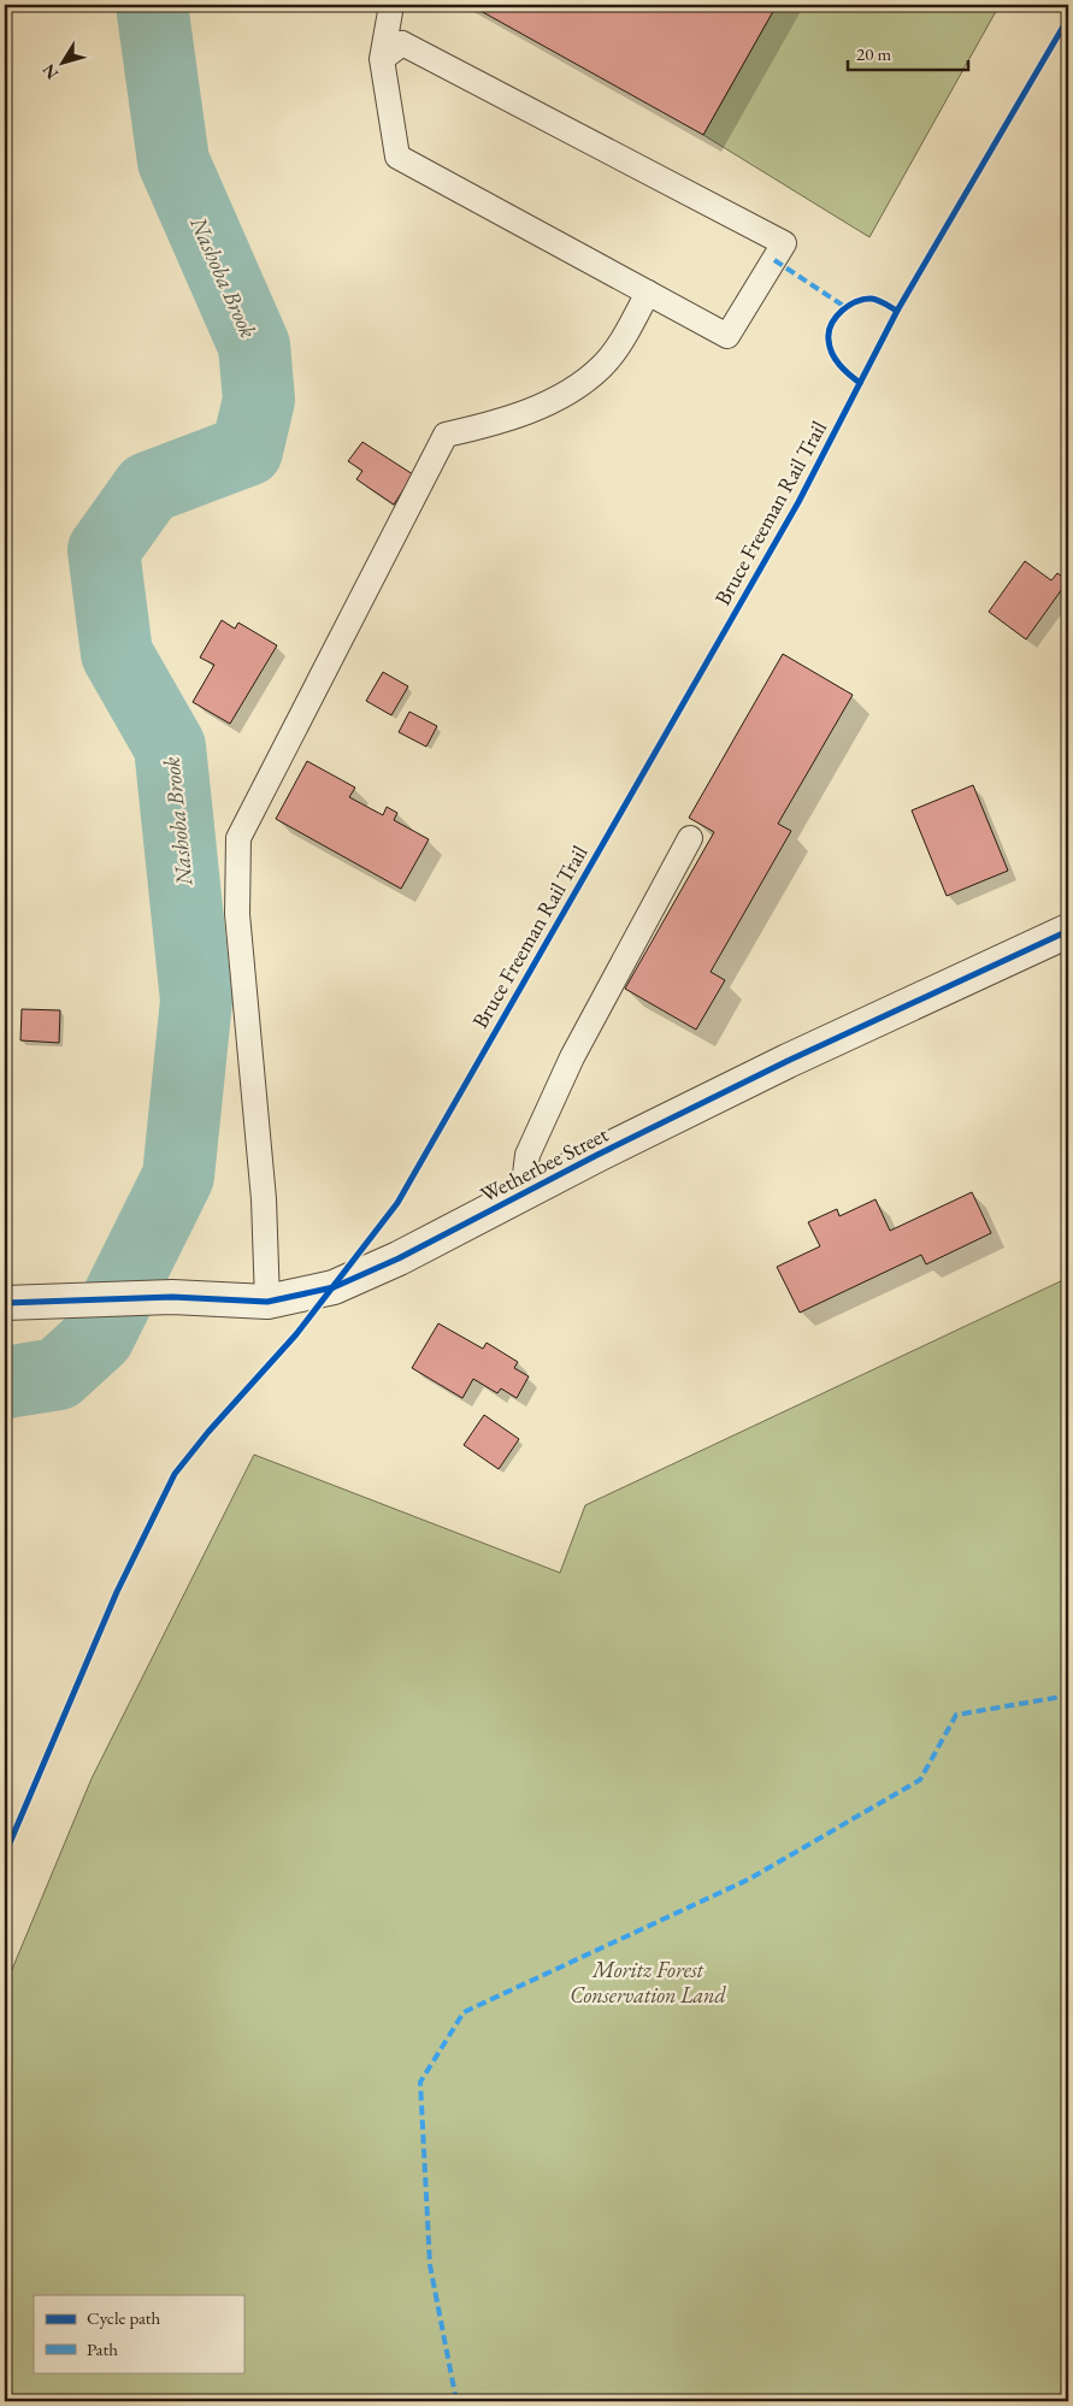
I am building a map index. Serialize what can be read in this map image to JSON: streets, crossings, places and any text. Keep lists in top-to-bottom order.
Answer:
{
  "streets": {
    "street": ["Wetherbee Street"],
    "cycle path": ["Bruce Freeman Rail Trail"]
  },
  "water": ["Nashoba Brook"],
  "parks": ["Moritz Forest Conservation Land"],
  "legend": ["Cycle path", "Path"],
  "scale_bar": "20 m",
  "north": "bottom left"
}
